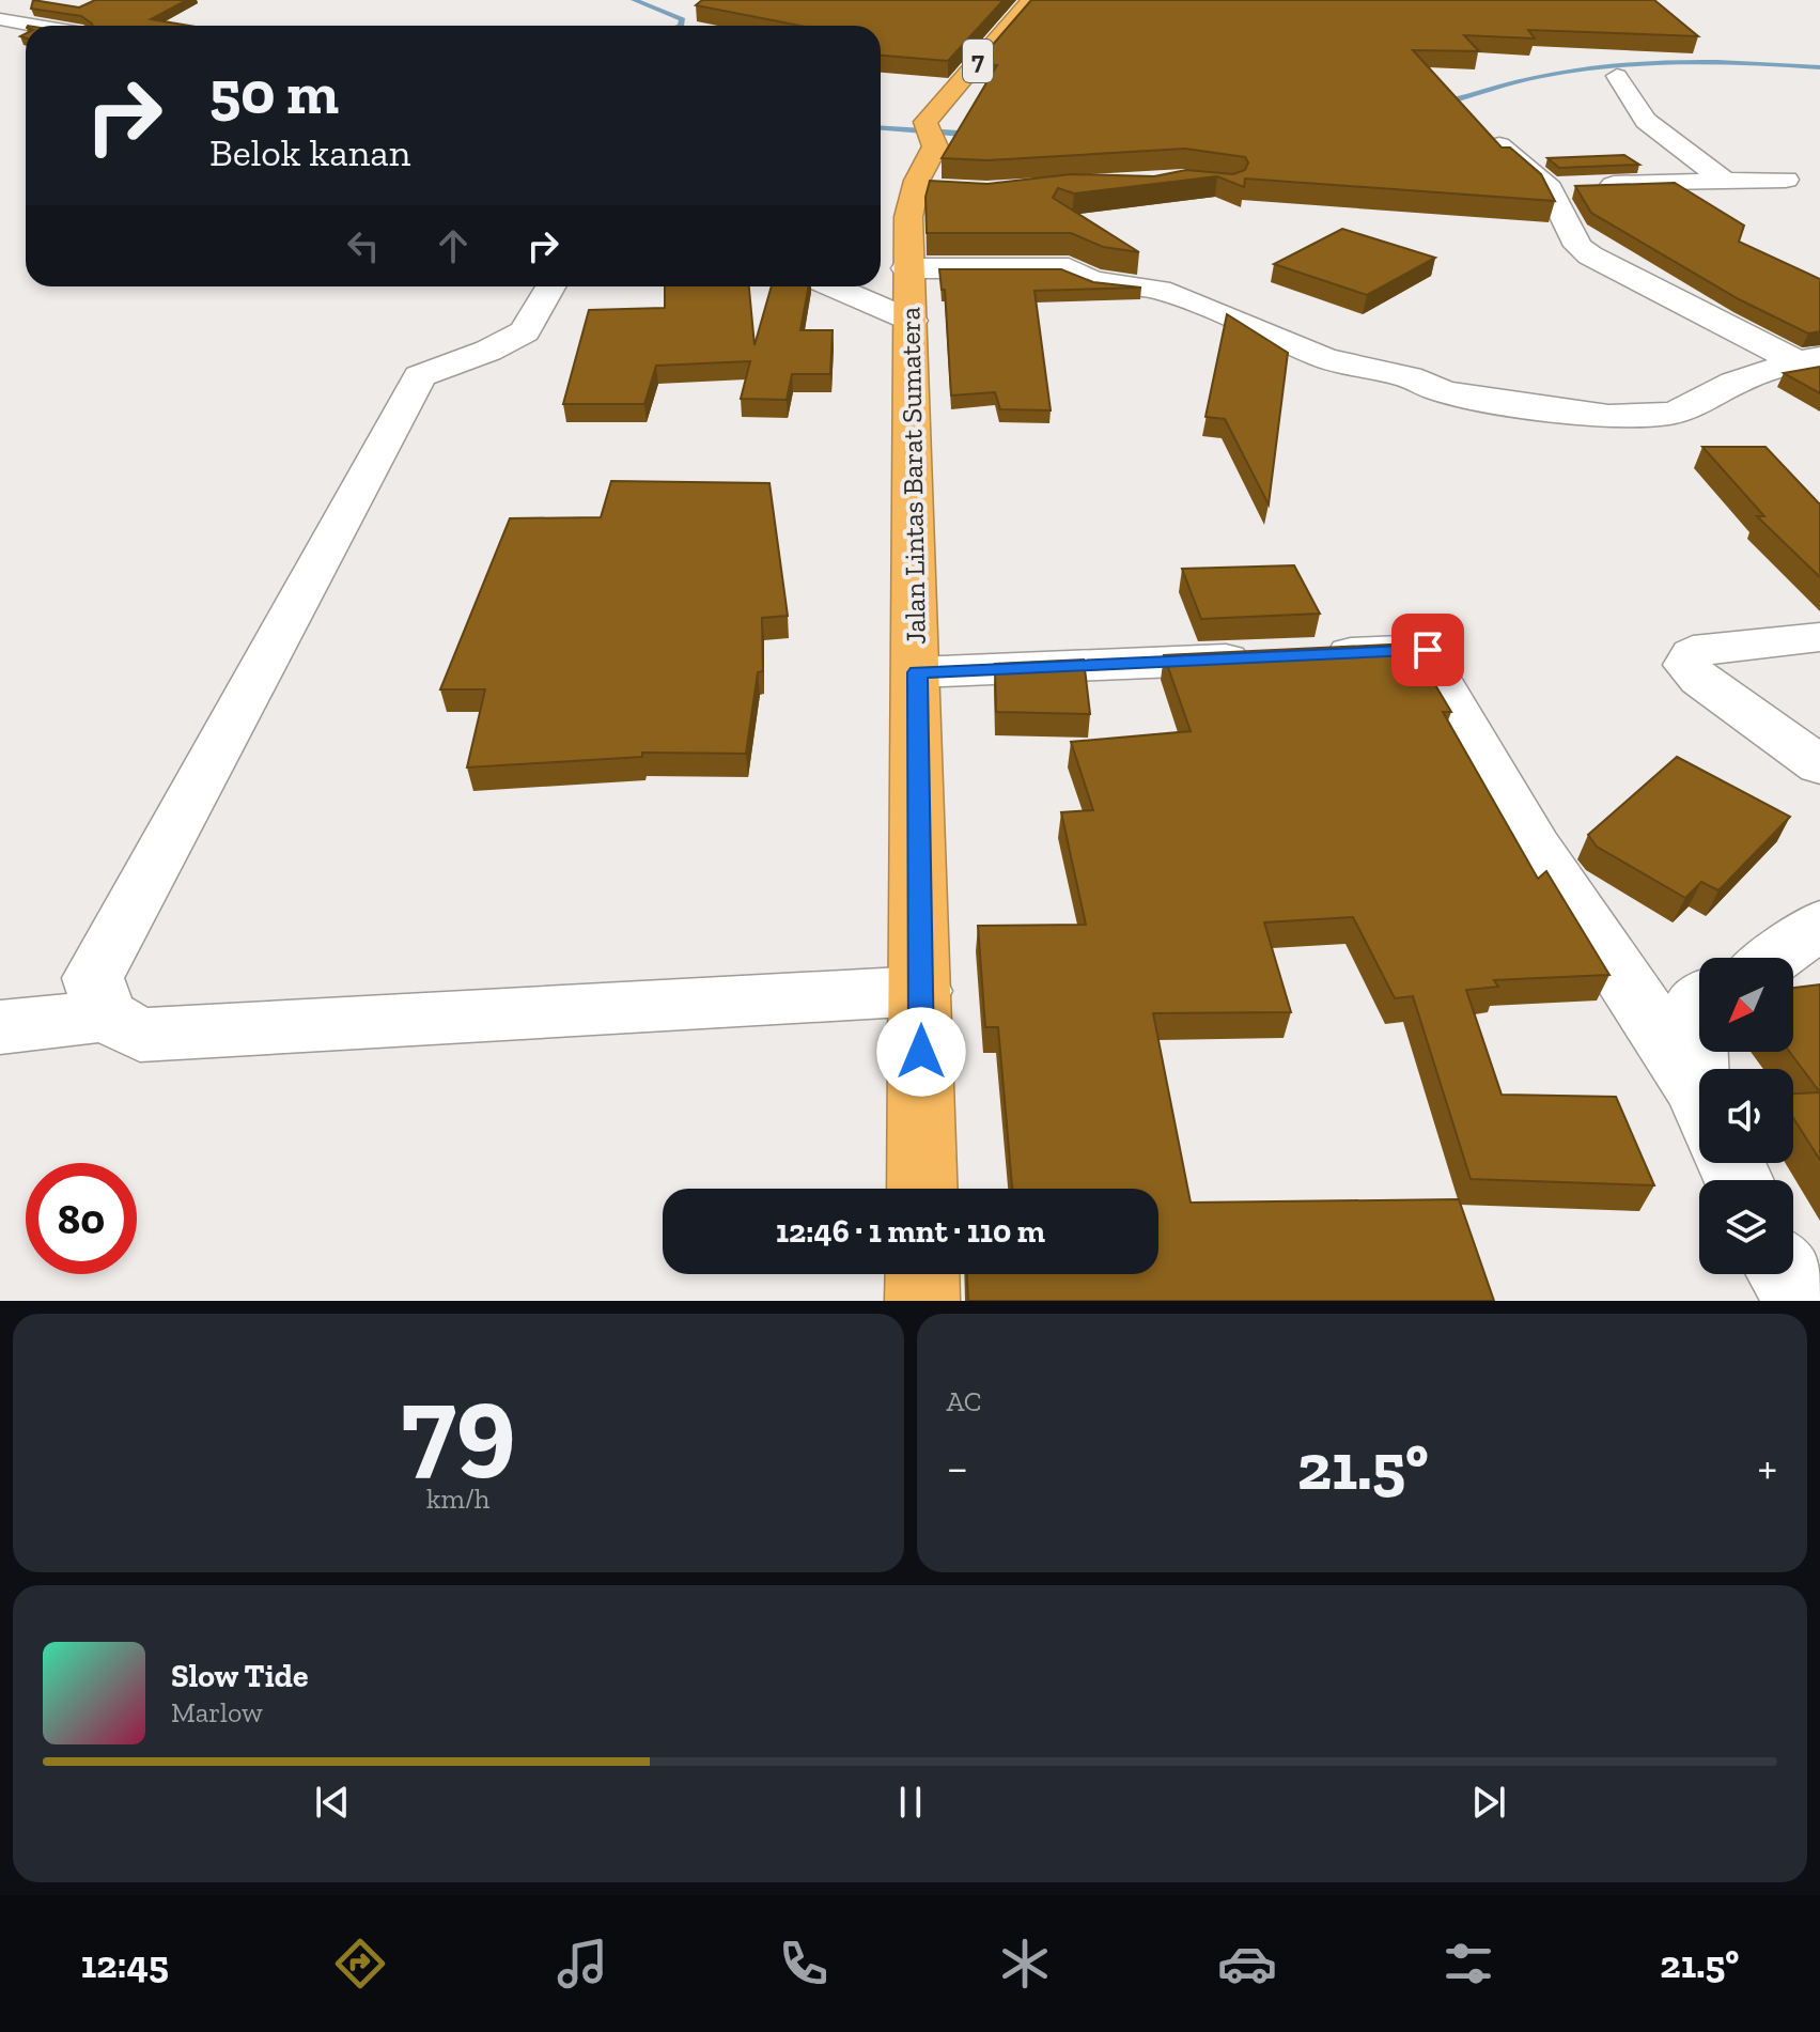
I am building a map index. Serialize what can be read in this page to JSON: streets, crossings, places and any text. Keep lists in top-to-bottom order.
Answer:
{
  "streets": {
    "highway": ["7", "Jalan Lintas Barat Sumatera"]
  },
  "north": "bottom left",
  "page": {
    "turn": ["50 m", "Belok kanan"],
    "limit": "80",
    "trip": "12:46 · 1 mnt · 110 m",
    "tile": [
      ["79", "km/h"],
      "AC"
    ],
    "heat": ["−", "21.5°", "+"],
    "song": ["Slow Tide", "Marlow"],
    "tabs": ["12:45", "21.5°"]
  }
}
